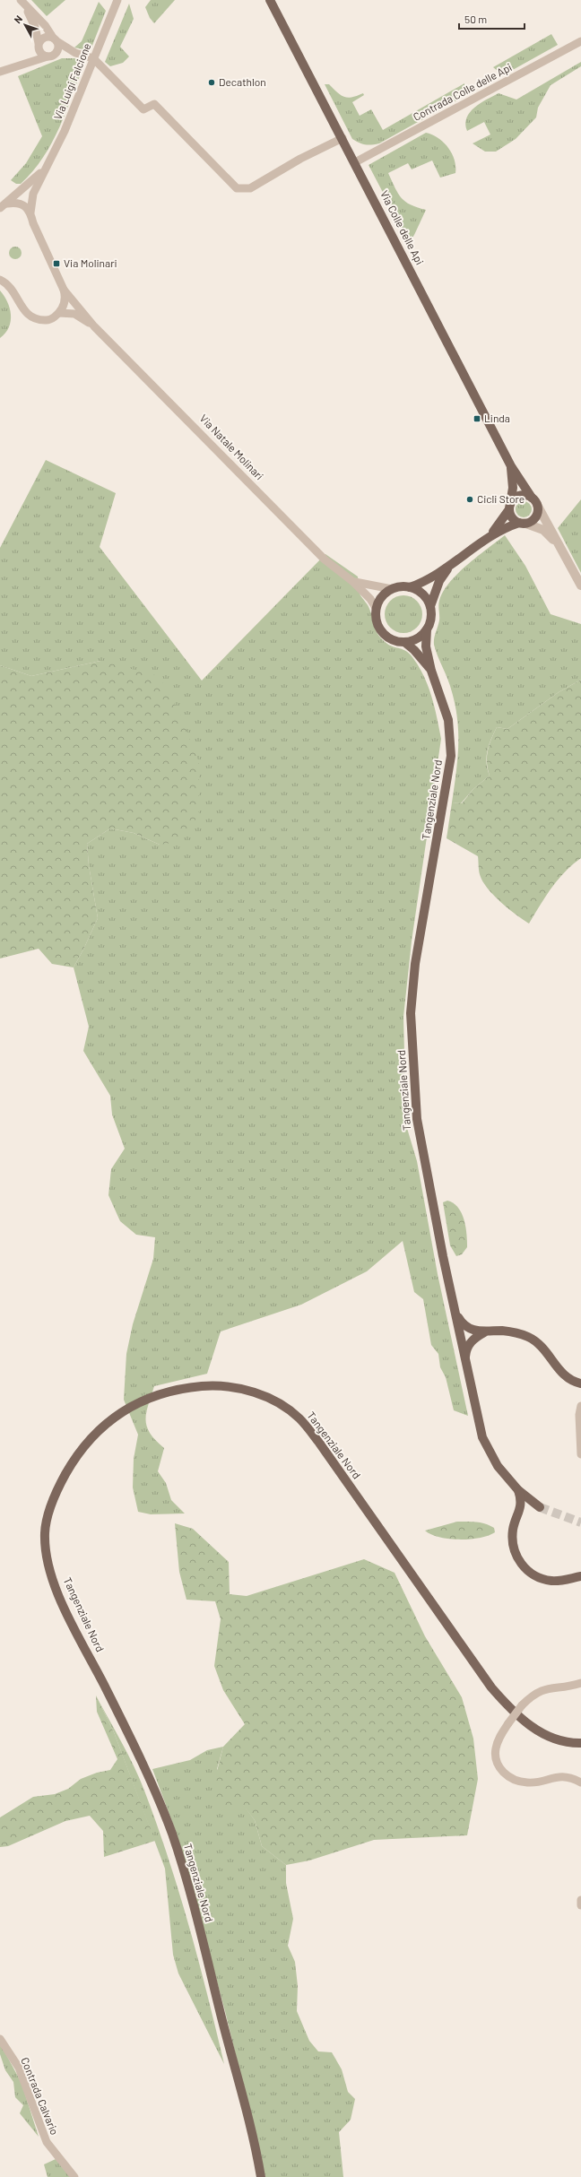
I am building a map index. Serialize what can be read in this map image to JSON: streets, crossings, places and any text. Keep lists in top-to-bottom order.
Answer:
{
  "streets": {
    "main road": ["Via Colle delle Api", "Tangenziale Nord"],
    "street": [
      "Via Luigi Falcione",
      "Contrada Colle delle Api",
      "Via Natale Molinari",
      "Contrada Calvario"
    ]
  },
  "crossings": [
    ["Via Luigi Falcione", "Via Natale Molinari"],
    ["Contrada Colle delle Api", "Via Colle delle Api"],
    ["Via Natale Molinari", "Tangenziale Nord"]
  ],
  "places": {
    "other": ["Decathlon", "Cicli Store"],
    "transit": ["Via Molinari", "Linda"]
  },
  "scale_bar": "50 m",
  "north": "top left"
}
